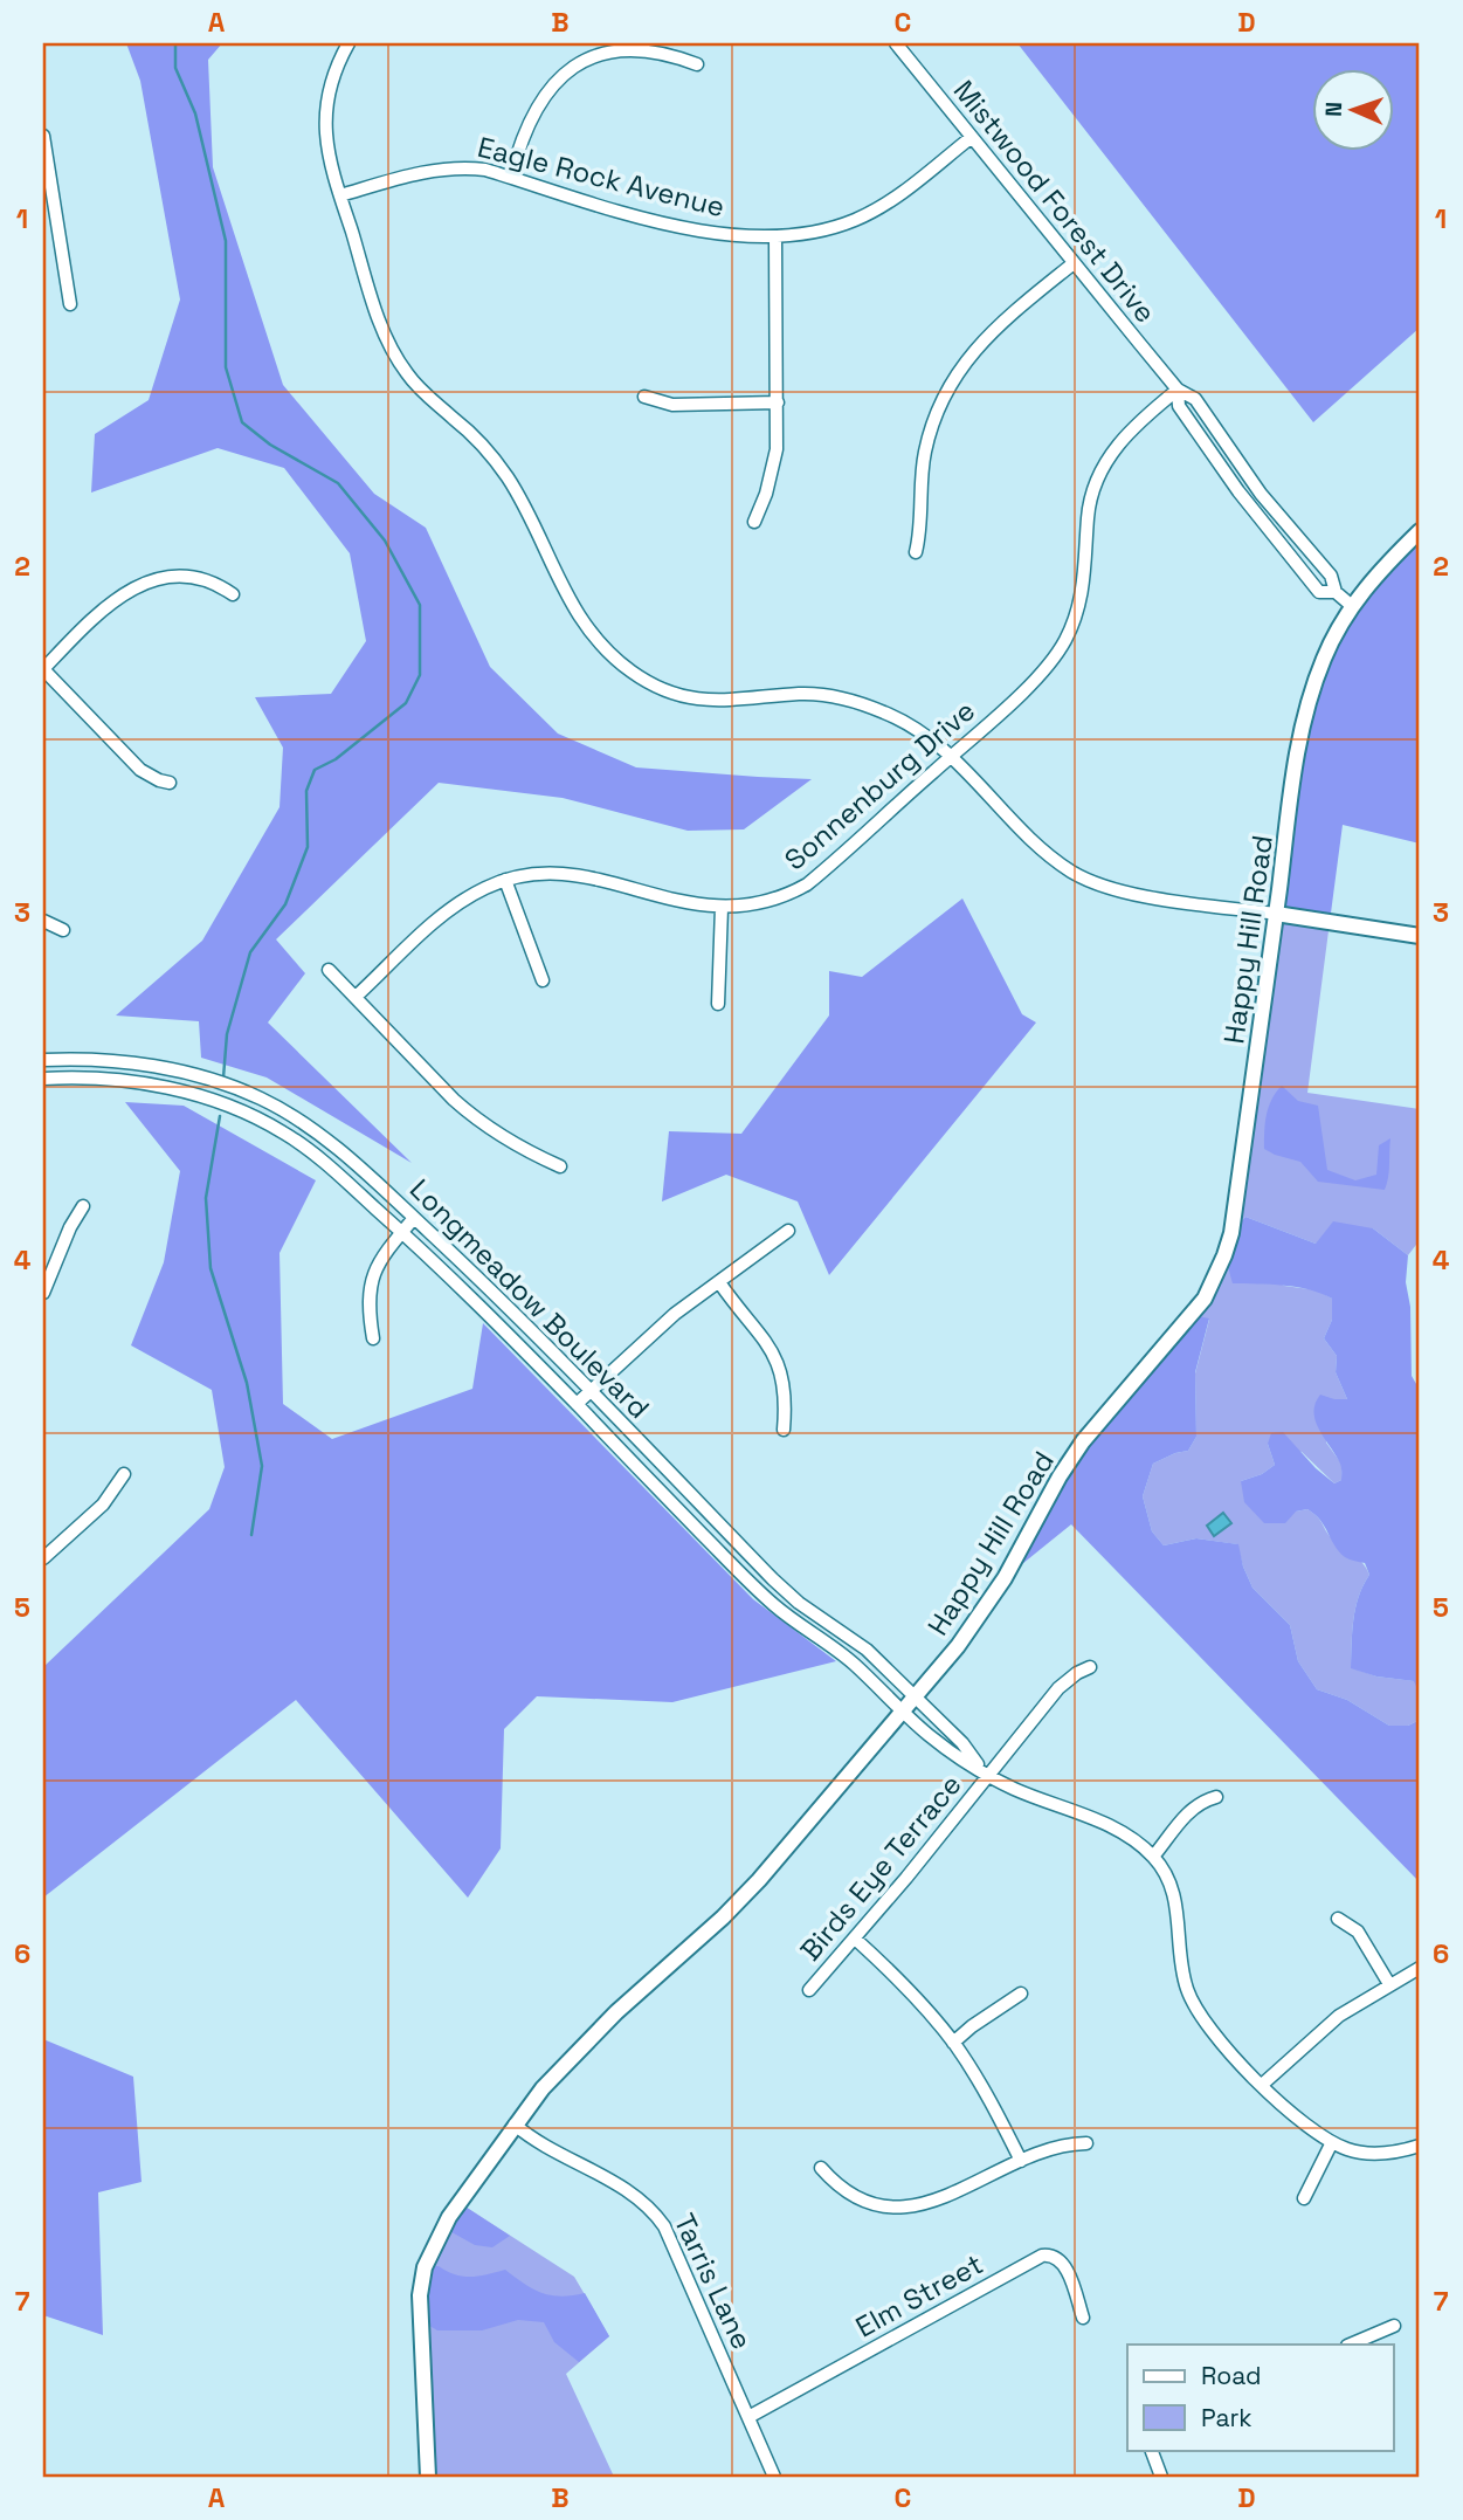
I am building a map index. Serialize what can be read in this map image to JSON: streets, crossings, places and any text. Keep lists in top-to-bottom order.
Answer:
{
  "streets": {
    "street": [
      "Eagle Rock Avenue",
      "Mistwood Forest Drive",
      "Sonnenburg Drive",
      "Happy Hill Road",
      "Longmeadow Boulevard",
      "Birds Eye Terrace",
      "Tarris Lane",
      "Elm Street"
    ]
  },
  "crossings": [
    ["Eagle Rock Avenue", "Mistwood Forest Drive"],
    ["Mistwood Forest Drive", "Sonnenburg Drive"],
    ["Mistwood Forest Drive", "Happy Hill Road"],
    ["Happy Hill Road", "Longmeadow Boulevard"],
    ["Happy Hill Road", "Tarris Lane"],
    ["Longmeadow Boulevard", "Birds Eye Terrace"],
    ["Tarris Lane", "Elm Street"]
  ],
  "legend": ["Road", "Park"],
  "north": "left",
  "grid": {
    "columns": [
      "A",
      "B",
      "C",
      "D"
    ],
    "rows": [
      "1",
      "2",
      "3",
      "4",
      "5",
      "6",
      "7"
    ]
  }
}
